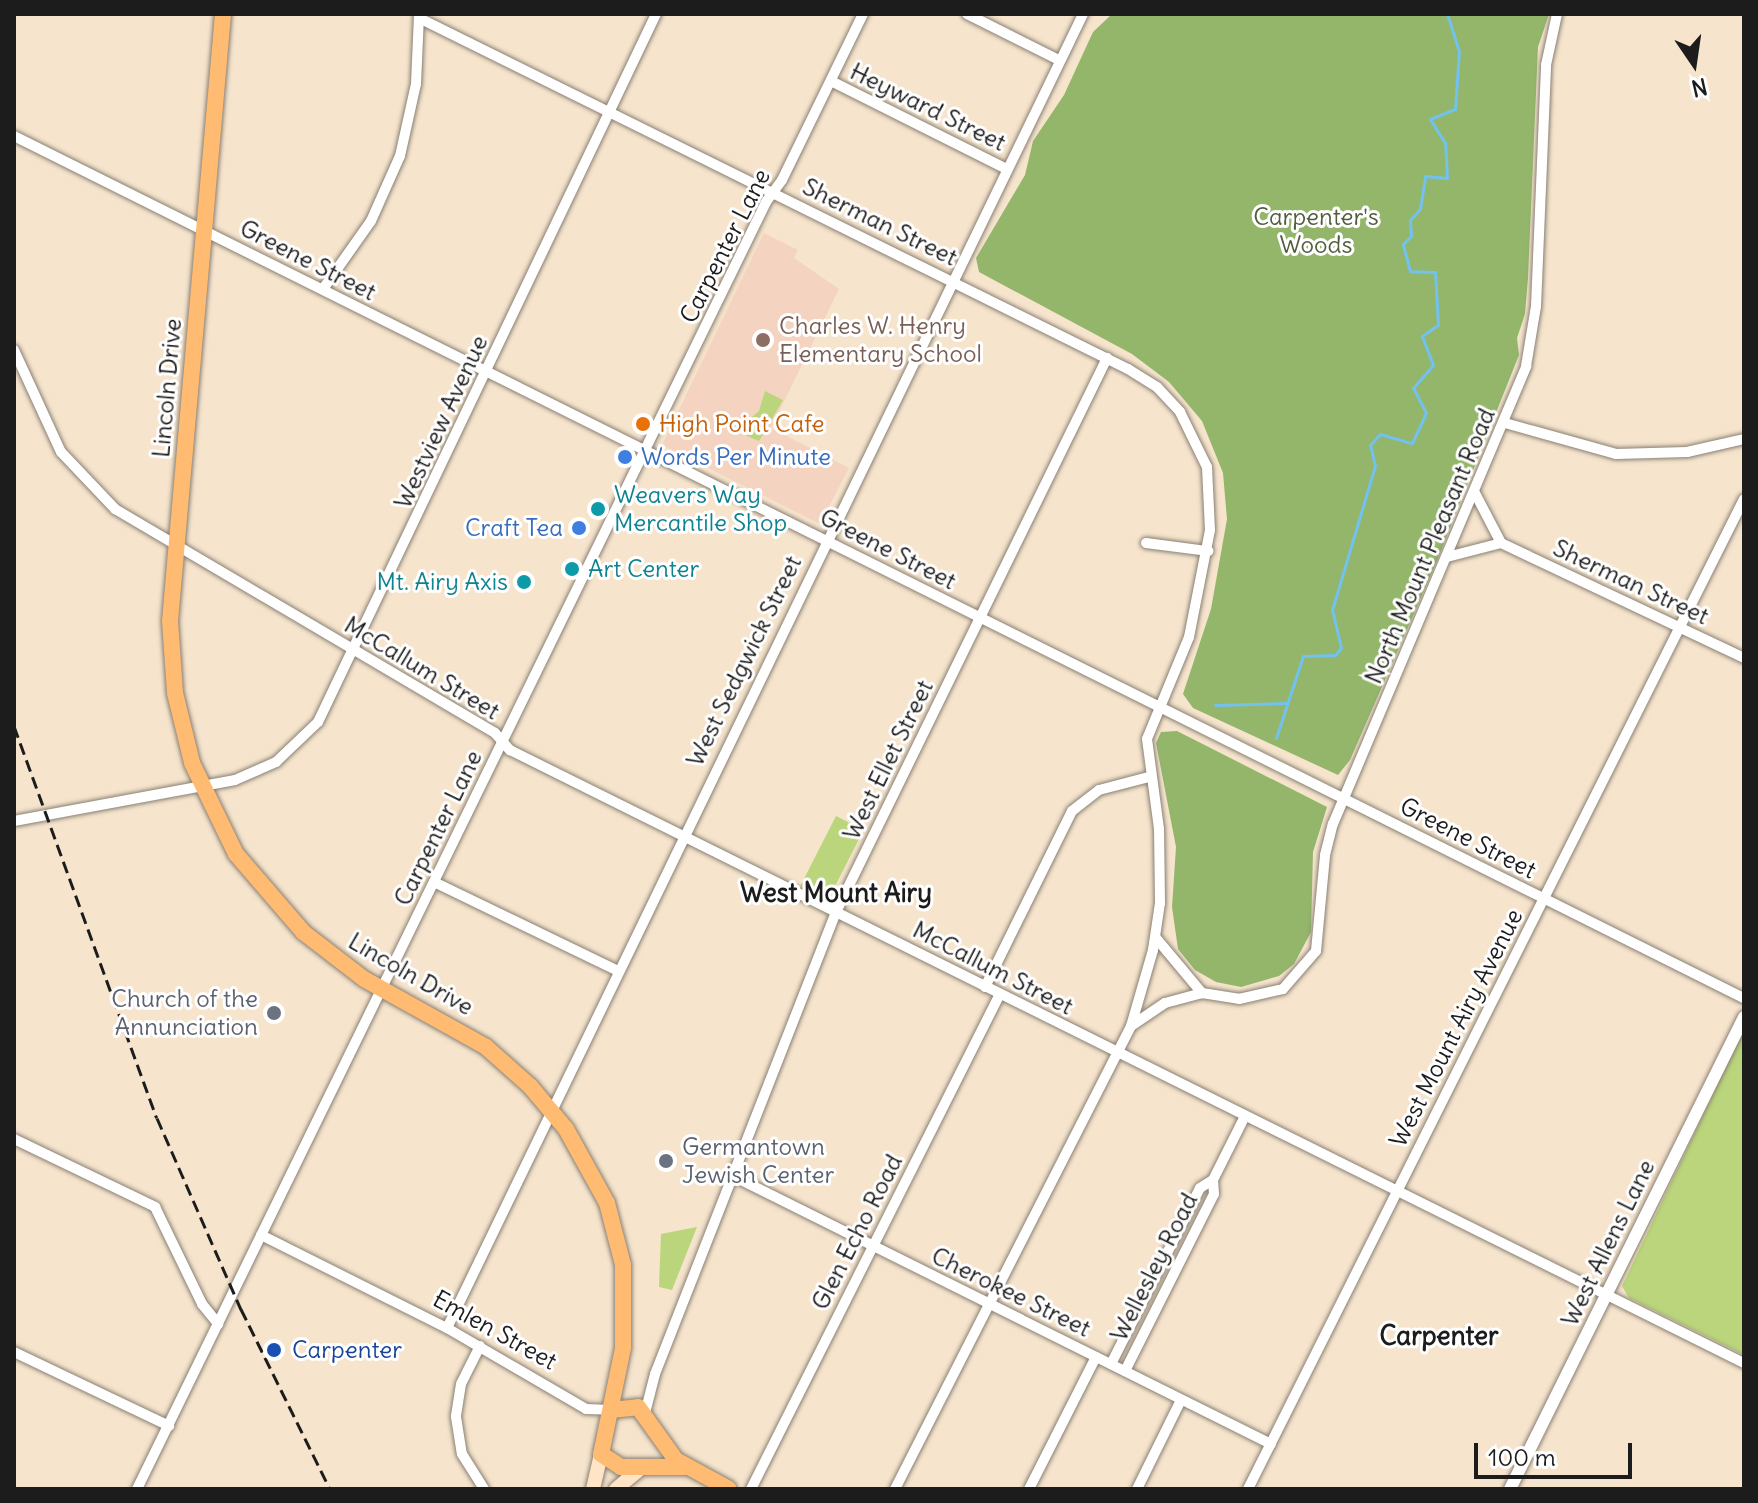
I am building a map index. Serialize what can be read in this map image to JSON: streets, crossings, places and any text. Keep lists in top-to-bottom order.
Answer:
{
  "streets": {
    "main road": ["Lincoln Drive", "Emlen Street"],
    "street": [
      "Heyward Street",
      "Sherman Street",
      "Carpenter Lane",
      "Greene Street",
      "Westview Avenue",
      "North Mount Pleasant Road",
      "West Sedgwick Street",
      "McCallum Street",
      "West Ellet Street",
      "West Mount Airy Avenue",
      "Glen Echo Road",
      "West Allens Lane",
      "Wellesley Road",
      "Cherokee Street"
    ]
  },
  "crossings": [
    ["Heyward Street", "Carpenter Lane"],
    ["Heyward Street", "West Sedgwick Street"],
    ["Sherman Street", "Carpenter Lane"],
    ["Sherman Street", "Greene Street"],
    ["Sherman Street", "Westview Avenue"],
    ["Sherman Street", "North Mount Pleasant Road"],
    ["Sherman Street", "West Sedgwick Street"],
    ["Sherman Street", "West Ellet Street"],
    ["Sherman Street", "West Mount Airy Avenue"],
    ["Carpenter Lane", "Greene Street"],
    ["Carpenter Lane", "Lincoln Drive"],
    ["Carpenter Lane", "McCallum Street"],
    ["Carpenter Lane", "Emlen Street"],
    ["Greene Street", "Lincoln Drive"],
    ["Greene Street", "Westview Avenue"],
    ["Greene Street", "North Mount Pleasant Road"],
    ["Greene Street", "West Sedgwick Street"],
    ["Greene Street", "West Ellet Street"],
    ["Greene Street", "West Mount Airy Avenue"],
    ["Lincoln Drive", "Westview Avenue"],
    ["Lincoln Drive", "West Sedgwick Street"],
    ["Lincoln Drive", "McCallum Street"],
    ["Lincoln Drive", "West Ellet Street"],
    ["Lincoln Drive", "Emlen Street"],
    ["Westview Avenue", "McCallum Street"],
    ["North Mount Pleasant Road", "McCallum Street"],
    ["North Mount Pleasant Road", "Cherokee Street"],
    ["West Sedgwick Street", "McCallum Street"],
    ["West Sedgwick Street", "Emlen Street"],
    ["McCallum Street", "West Ellet Street"],
    ["McCallum Street", "West Mount Airy Avenue"],
    ["McCallum Street", "Glen Echo Road"],
    ["McCallum Street", "West Allens Lane"],
    ["McCallum Street", "Wellesley Road"],
    ["West Ellet Street", "Cherokee Street"],
    ["West Ellet Street", "Emlen Street"],
    ["West Mount Airy Avenue", "Cherokee Street"],
    ["Glen Echo Road", "Cherokee Street"],
    ["Wellesley Road", "Cherokee Street"]
  ],
  "districts": ["West Mount Airy", "Carpenter"],
  "parks": ["Carpenter's Woods"],
  "places": [
    "Charles W. Henry Elementary School",
    "High Point Cafe",
    "Words Per Minute",
    "Weavers Way Mercantile Shop",
    "Craft Tea",
    "Art Center",
    "Mt. Airy Axis",
    "Church of the Annunciation",
    "Germantown Jewish Center",
    "Carpenter"
  ],
  "scale_bar": "100 m",
  "north": "bottom"
}
